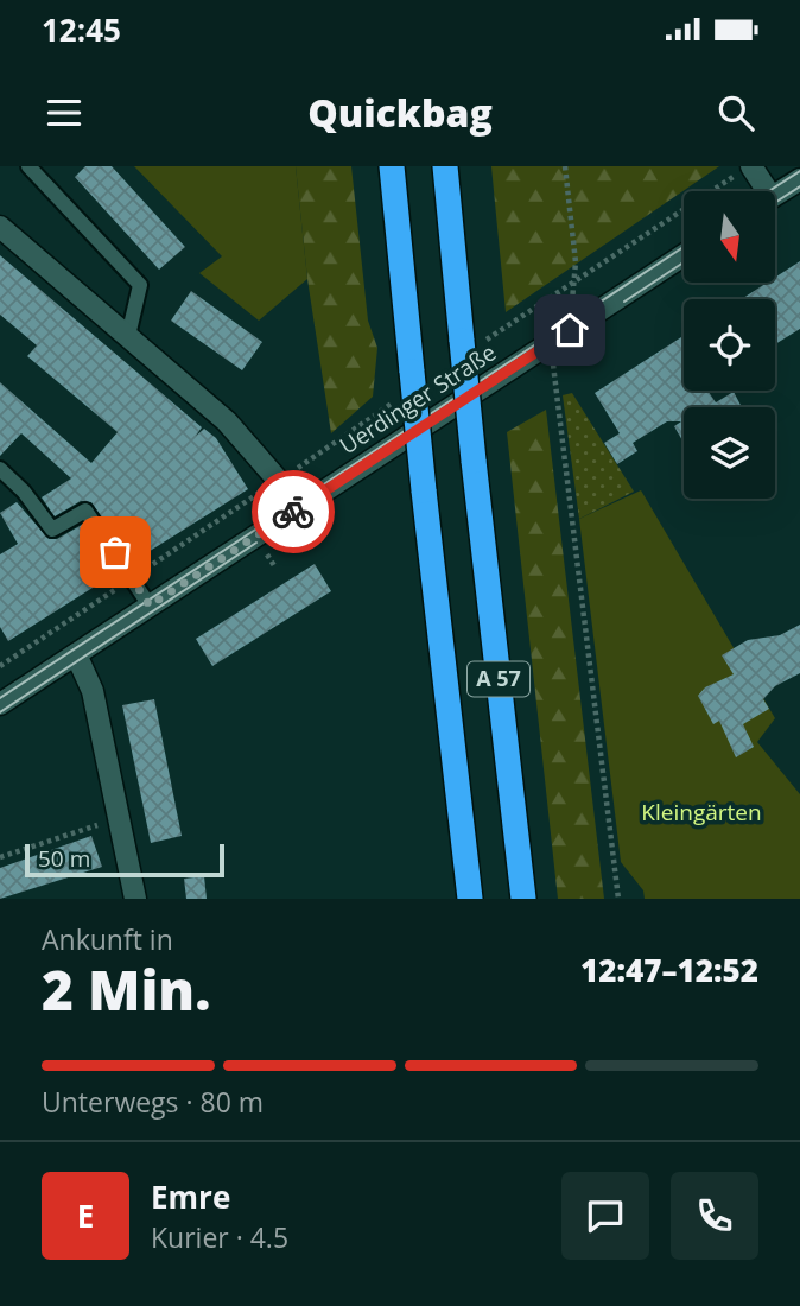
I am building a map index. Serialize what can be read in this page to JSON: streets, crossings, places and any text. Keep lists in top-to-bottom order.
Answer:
{
  "streets": {
    "highway": ["A 57"],
    "street": ["Uerdinger Straße"]
  },
  "parks": ["Kleingärten"],
  "scale_bar": "50 m",
  "north": "bottom",
  "page": {
    "status": "12:45",
    "header": "Quickbag",
    "scale": "50 m",
    "heading": ["2 Min.", "Ankunft in", "12:47–12:52"],
    "panel": ["Emre", "Kurier · 4.5"],
    "bar": "Unterwegs · 80 m",
    "round": "E"
  }
}
